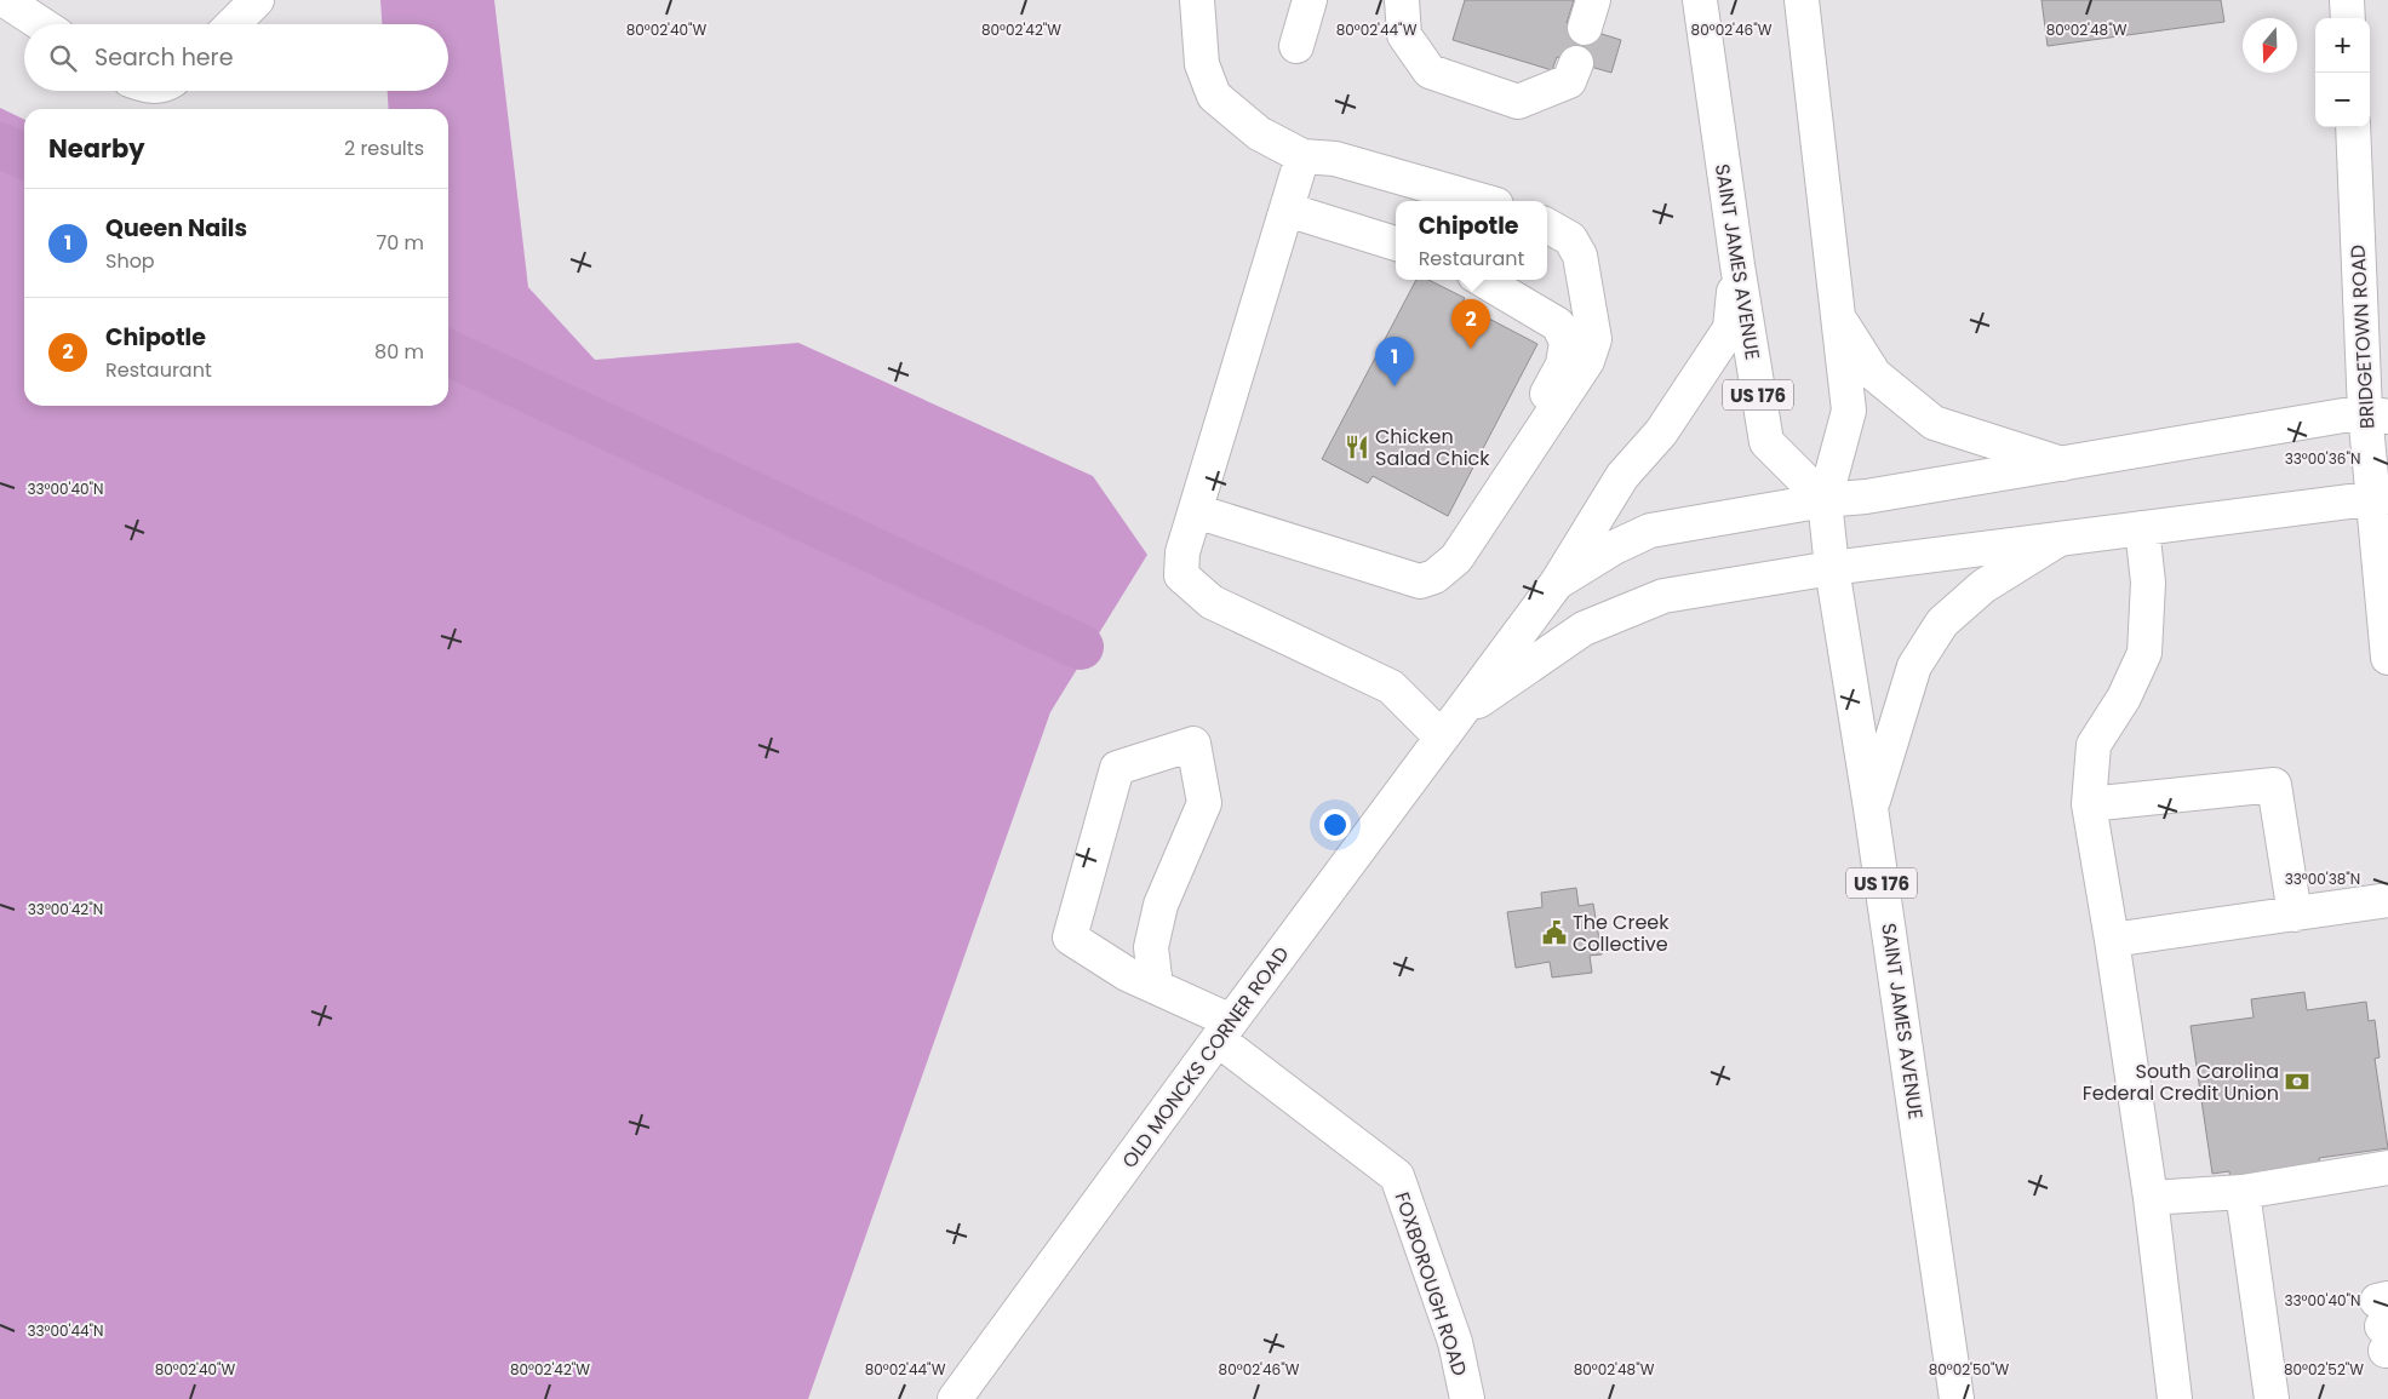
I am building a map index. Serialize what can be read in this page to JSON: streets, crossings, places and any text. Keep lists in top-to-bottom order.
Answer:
{
  "streets": {
    "street": [
      "SAINT JAMES AVENUE",
      "BRIDGETOWN ROAD",
      "US 176",
      "OLD MONCKS CORNER ROAD",
      "FOXBOROUGH ROAD"
    ]
  },
  "crossings": [
    ["SAINT JAMES AVENUE", "OLD MONCKS CORNER ROAD"],
    ["OLD MONCKS CORNER ROAD", "FOXBOROUGH ROAD"]
  ],
  "places": {
    "restaurant": ["Chicken Salad Chick"],
    "public building": ["The Creek Collective"],
    "bank": ["South Carolina Federal Credit Union"]
  },
  "north": "bottom",
  "page": {
    "map_buttons": ["+", "−"],
    "search": "Search here",
    "heading": ["Nearby", "2 results"],
    "list": [
      {
        "mark": "1",
        "name": "Queen Nails",
        "note": "Shop",
        "value": "70 m"
      },
      {
        "mark": "2",
        "name": "Chipotle",
        "note": "Restaurant",
        "value": "80 m"
      }
    ],
    "popup": ["Chipotle", "Restaurant"],
    "pins": ["2", "1"]
  },
  "coordinates": [
    "80°02'40\"W",
    "80°02'42\"W",
    "80°02'44\"W",
    "80°02'46\"W",
    "80°02'48\"W",
    "33°00'36\"N",
    "33°00'40\"N",
    "33°00'38\"N",
    "33°00'42\"N",
    "33°00'44\"N",
    "80°02'50\"W",
    "80°02'52\"W"
  ]
}
